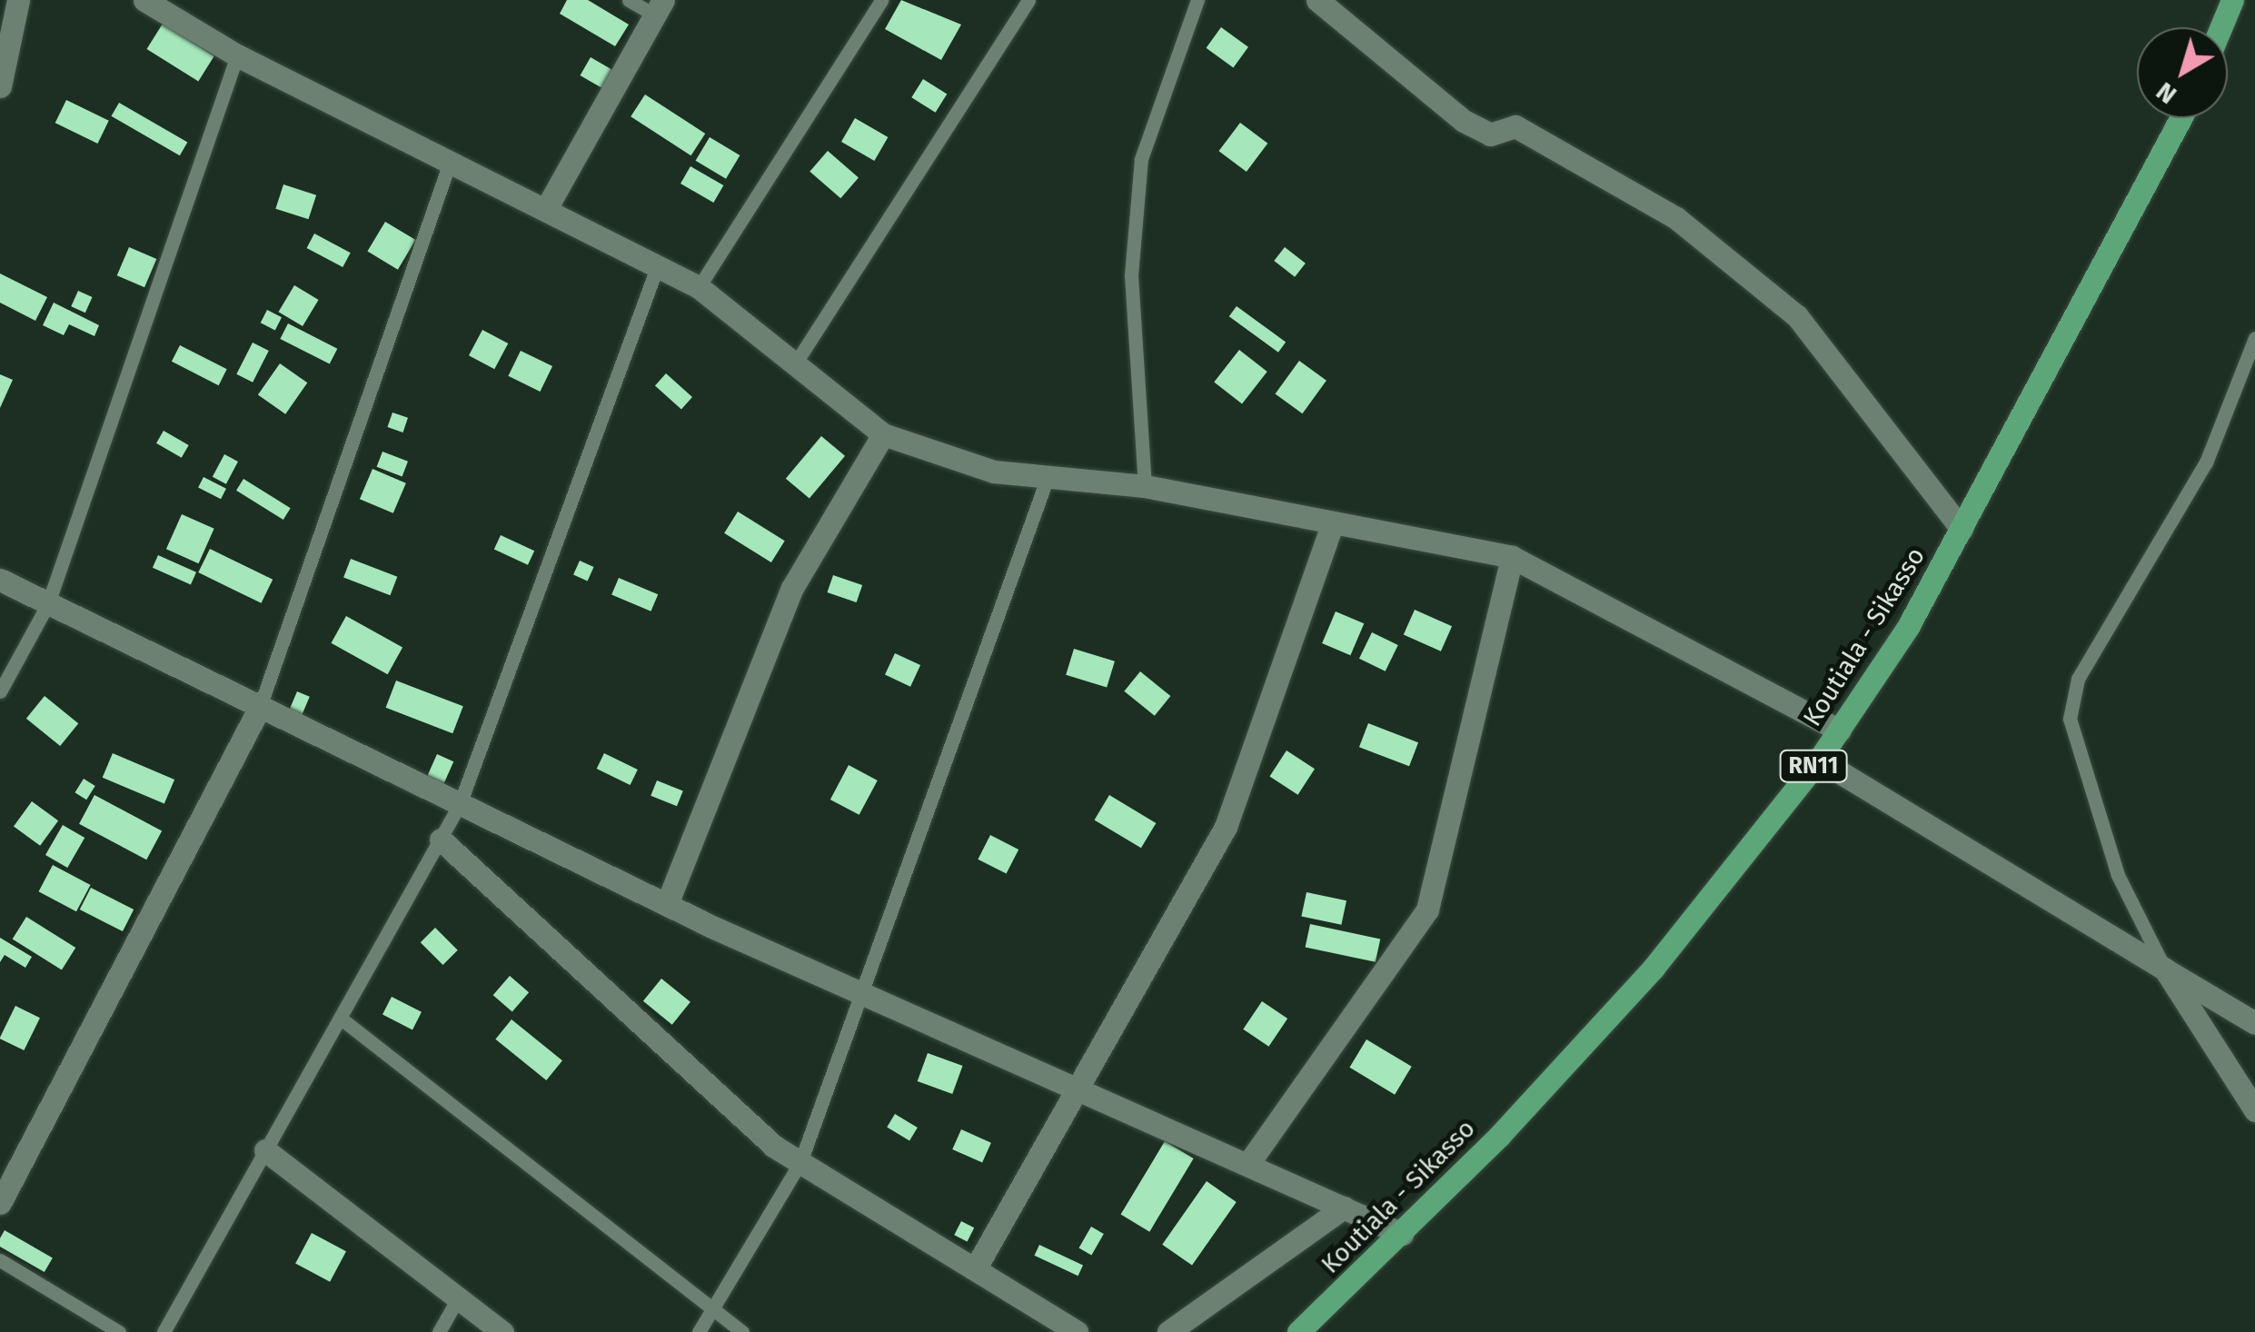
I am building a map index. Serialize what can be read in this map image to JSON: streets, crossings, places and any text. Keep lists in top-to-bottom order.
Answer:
{
  "streets": {
    "main road": ["Koutiala - Sikasso", "RN11"]
  },
  "north": "bottom left"
}
